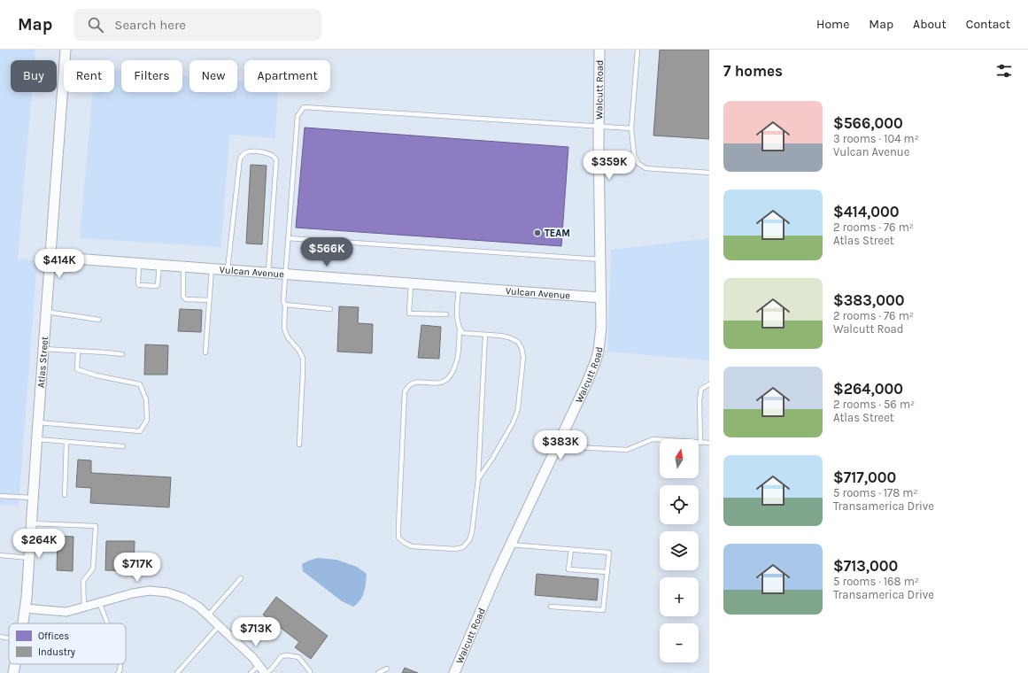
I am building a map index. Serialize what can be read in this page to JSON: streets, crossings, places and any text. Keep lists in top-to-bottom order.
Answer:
{
  "streets": {
    "street": ["Walcutt Road", "Vulcan Avenue", "Atlas Street"]
  },
  "crossings": [
    ["Walcutt Road", "Vulcan Avenue"],
    ["Vulcan Avenue", "Atlas Street"]
  ],
  "places": ["TEAM"],
  "legend": ["Offices", "Industry"],
  "north": "top",
  "page": {
    "header": "Map",
    "search": "Search here",
    "nav": [
      "Home",
      "Map",
      "About",
      "Contact"
    ],
    "heading": "7 homes",
    "chip": [
      "Buy",
      "Rent",
      "Filters",
      "New",
      "Apartment"
    ],
    "list": [
      {
        "name": "$566,000",
        "note": "3 rooms · 104 m² · Vulcan Avenue"
      },
      {
        "name": "$414,000",
        "note": "2 rooms · 76 m² · Atlas Street"
      },
      {
        "name": "$383,000",
        "note": "2 rooms · 76 m² · Walcutt Road"
      },
      {
        "name": "$264,000",
        "note": "2 rooms · 56 m² · Atlas Street"
      },
      {
        "name": "$717,000",
        "note": "5 rooms · 178 m² · Transamerica Drive"
      },
      {
        "name": "$713,000",
        "note": "5 rooms · 168 m² · Transamerica Drive"
      }
    ],
    "price": [
      "$359K",
      "$566K",
      "$414K",
      "$383K",
      "$264K",
      "$717K",
      "$713K"
    ],
    "map_buttons": ["+", "−"]
  }
}
